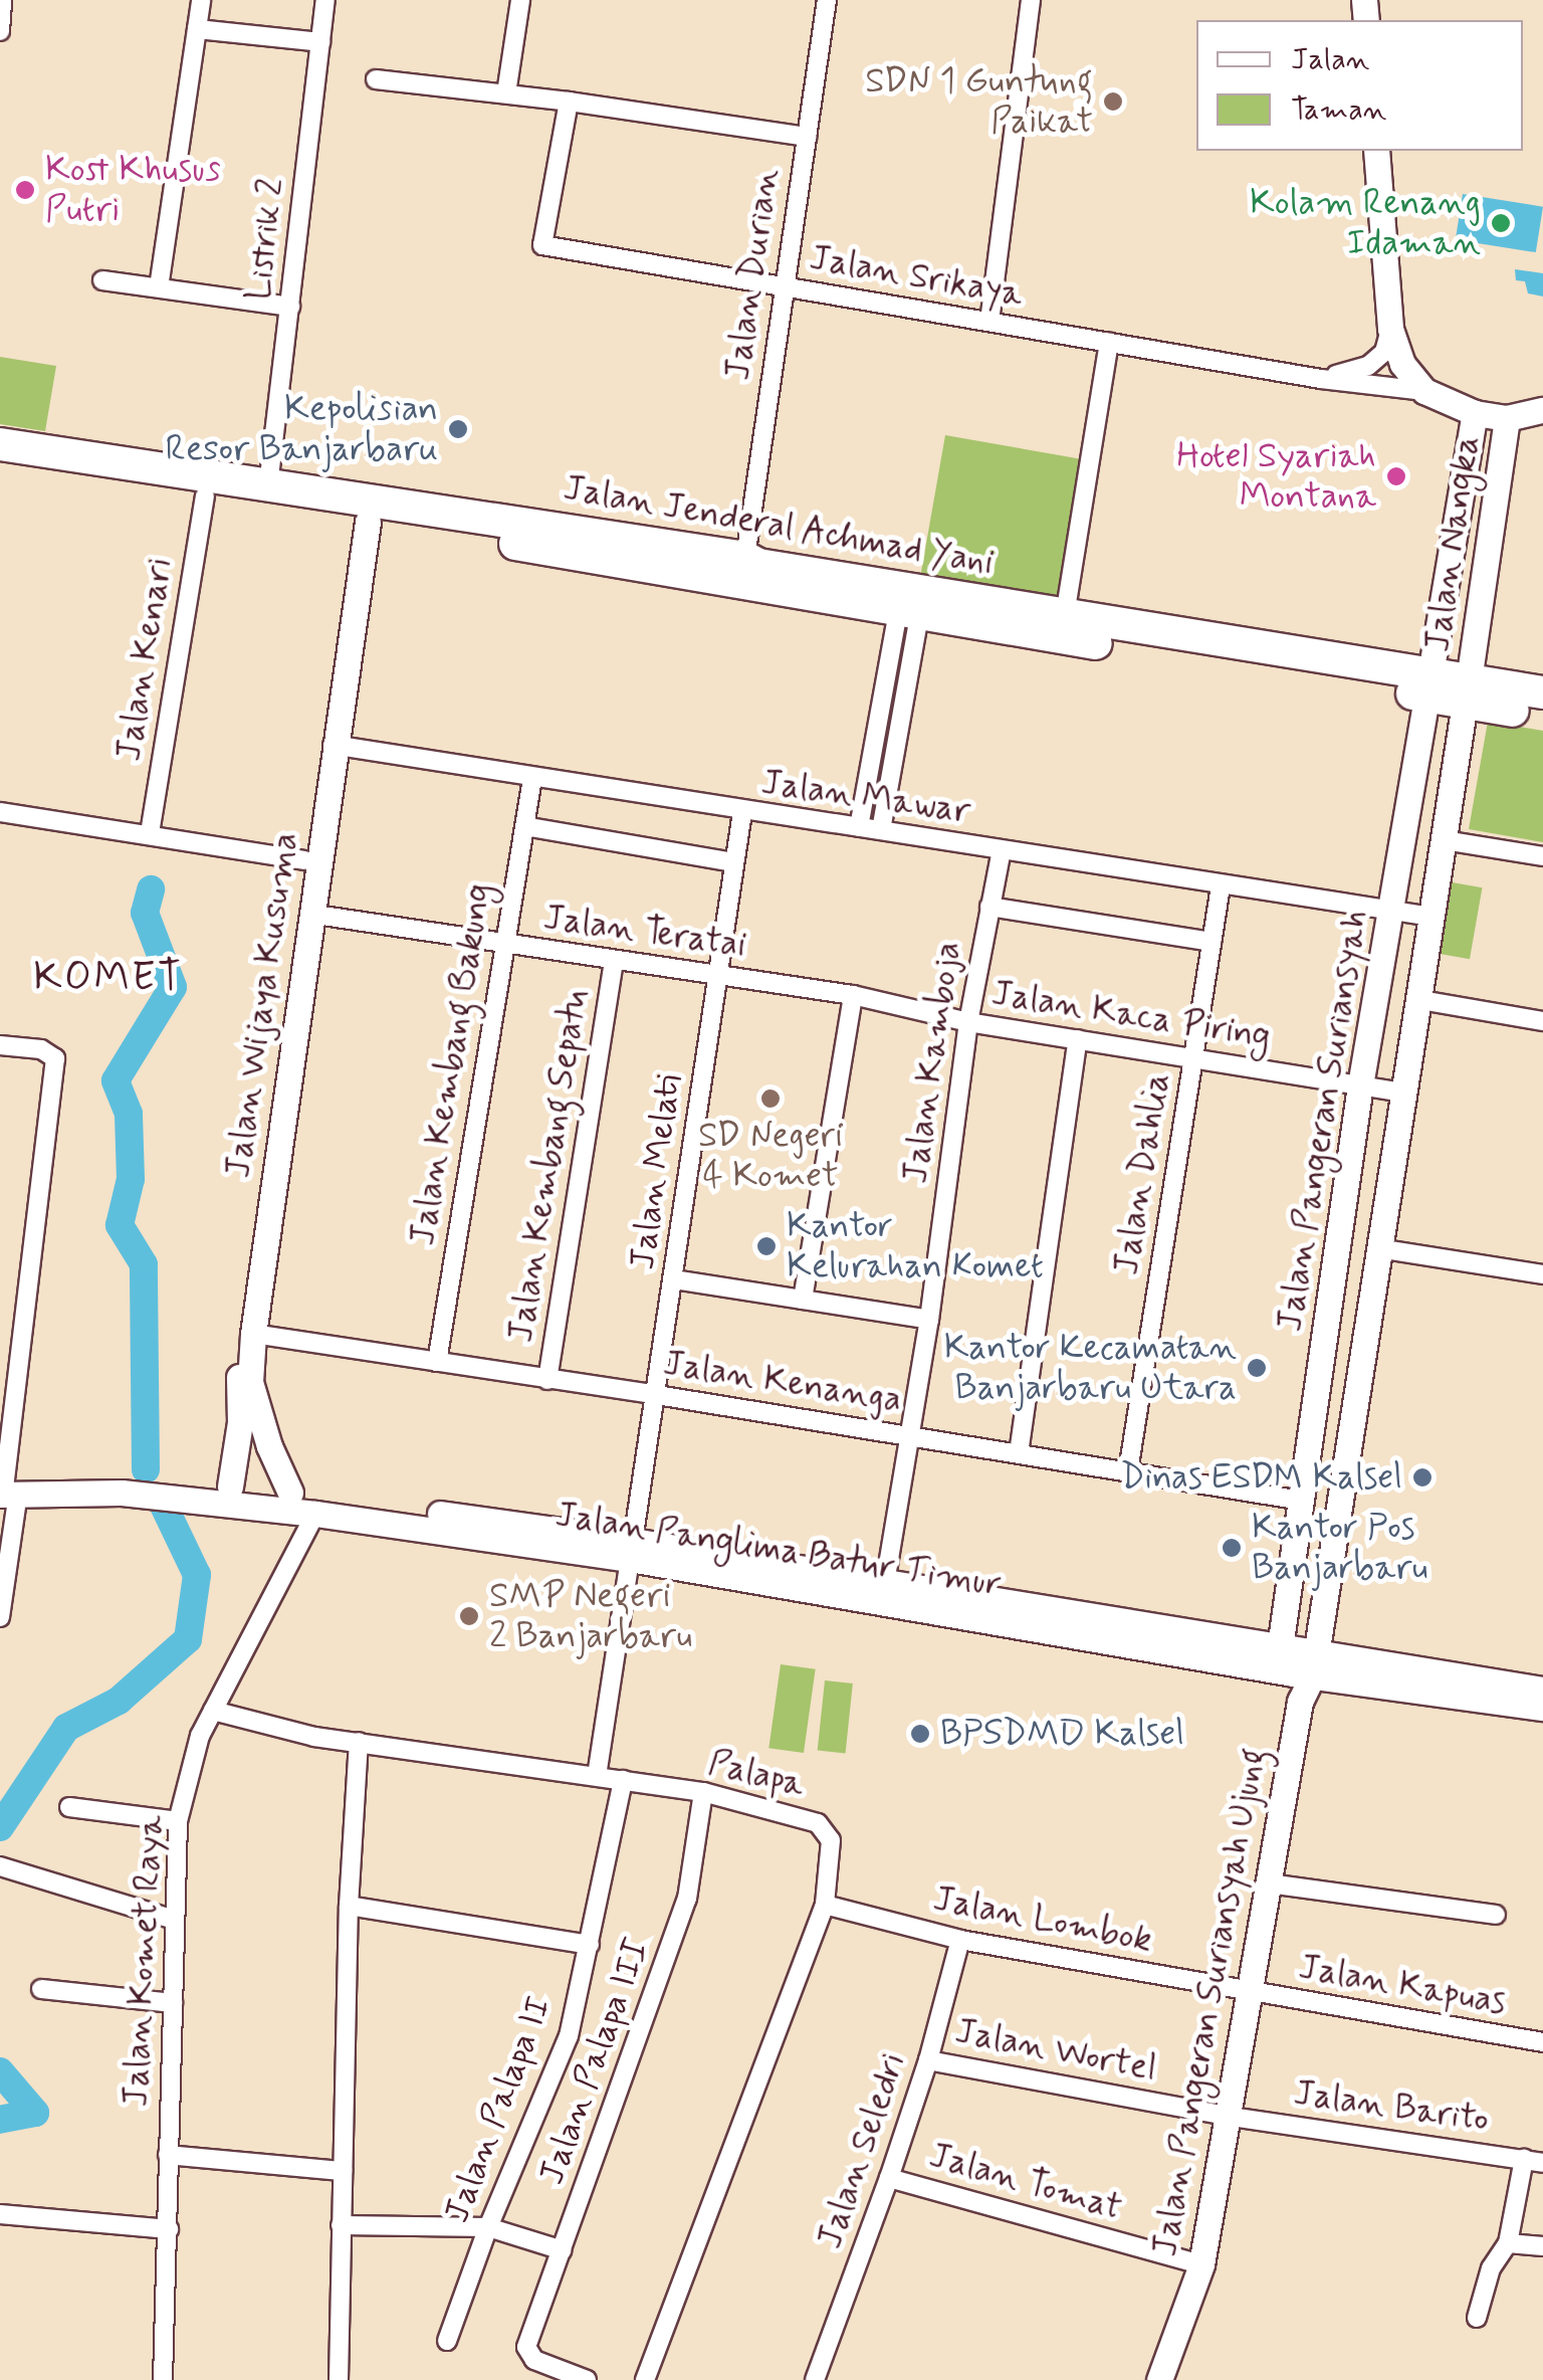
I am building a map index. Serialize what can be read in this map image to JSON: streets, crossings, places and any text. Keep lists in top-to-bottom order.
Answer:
{
  "streets": {
    "highway": ["Jalan Jenderal Achmad Yani"],
    "street": [
      "Listrik 2",
      "Jalan Durian",
      "Jalan Srikaya",
      "Jalan Nangka",
      "Jalan Kenari",
      "Jalan Mawar",
      "Jalan Teratai",
      "Jalan Wijaya Kusuma",
      "Jalan Kaca Piring",
      "Jalan Kamboja",
      "Jalan Kembang Bakung",
      "Jalan Pangeran Suriansyah",
      "Jalan Kembang Sepatu",
      "Jalan Melati",
      "Jalan Dahlia",
      "Jalan Kenanga",
      "Jalan Panglima Batur Timur",
      "Palapa",
      "Jalan Lombok",
      "Jalan Komet Raya",
      "Jalan Kapuas",
      "Jalan Pangeran Suriansyah Ujung",
      "Jalan Wortel",
      "Jalan Palapa III",
      "Jalan Barito",
      "Jalan Palapa II",
      "Jalan Seledri",
      "Jalan Tomat"
    ]
  },
  "crossings": [
    ["Listrik 2", "Jalan Jenderal Achmad Yani"],
    ["Jalan Durian", "Jalan Srikaya"],
    ["Jalan Durian", "Jalan Jenderal Achmad Yani"],
    ["Jalan Jenderal Achmad Yani", "Jalan Nangka"],
    ["Jalan Jenderal Achmad Yani", "Jalan Kenari"],
    ["Jalan Jenderal Achmad Yani", "Jalan Wijaya Kusuma"],
    ["Jalan Jenderal Achmad Yani", "Jalan Pangeran Suriansyah"],
    ["Jalan Nangka", "Jalan Pangeran Suriansyah"],
    ["Jalan Mawar", "Jalan Wijaya Kusuma"],
    ["Jalan Mawar", "Jalan Kamboja"],
    ["Jalan Mawar", "Jalan Kembang Bakung"],
    ["Jalan Mawar", "Jalan Pangeran Suriansyah"],
    ["Jalan Mawar", "Jalan Melati"],
    ["Jalan Mawar", "Jalan Dahlia"],
    ["Jalan Teratai", "Jalan Wijaya Kusuma"],
    ["Jalan Teratai", "Jalan Kaca Piring"],
    ["Jalan Teratai", "Jalan Kamboja"],
    ["Jalan Teratai", "Jalan Kembang Bakung"],
    ["Jalan Teratai", "Jalan Kembang Sepatu"],
    ["Jalan Teratai", "Jalan Melati"],
    ["Jalan Wijaya Kusuma", "Jalan Kenanga"],
    ["Jalan Wijaya Kusuma", "Jalan Panglima Batur Timur"],
    ["Jalan Kaca Piring", "Jalan Kamboja"],
    ["Jalan Kaca Piring", "Jalan Pangeran Suriansyah"],
    ["Jalan Kaca Piring", "Jalan Dahlia"],
    ["Jalan Kamboja", "Jalan Kenanga"],
    ["Jalan Kamboja", "Jalan Panglima Batur Timur"],
    ["Jalan Kembang Bakung", "Jalan Kenanga"],
    ["Jalan Pangeran Suriansyah", "Jalan Kenanga"],
    ["Jalan Pangeran Suriansyah", "Jalan Panglima Batur Timur"],
    ["Jalan Pangeran Suriansyah", "Jalan Pangeran Suriansyah Ujung"],
    ["Jalan Kembang Sepatu", "Jalan Kenanga"],
    ["Jalan Melati", "Jalan Kenanga"],
    ["Jalan Melati", "Jalan Panglima Batur Timur"],
    ["Jalan Melati", "Palapa"],
    ["Jalan Dahlia", "Jalan Kenanga"],
    ["Jalan Panglima Batur Timur", "Jalan Komet Raya"],
    ["Jalan Panglima Batur Timur", "Jalan Pangeran Suriansyah Ujung"],
    ["Palapa", "Jalan Lombok"],
    ["Palapa", "Jalan Komet Raya"],
    ["Palapa", "Jalan Palapa III"],
    ["Palapa", "Jalan Palapa II"],
    ["Jalan Lombok", "Jalan Kapuas"],
    ["Jalan Lombok", "Jalan Pangeran Suriansyah Ujung"],
    ["Jalan Lombok", "Jalan Seledri"],
    ["Jalan Kapuas", "Jalan Pangeran Suriansyah Ujung"],
    ["Jalan Pangeran Suriansyah Ujung", "Jalan Wortel"],
    ["Jalan Pangeran Suriansyah Ujung", "Jalan Barito"],
    ["Jalan Pangeran Suriansyah Ujung", "Jalan Tomat"],
    ["Jalan Wortel", "Jalan Barito"],
    ["Jalan Wortel", "Jalan Seledri"],
    ["Jalan Seledri", "Jalan Tomat"]
  ],
  "districts": ["KOMET"],
  "places": [
    "SDN 1 Guntung Paikat",
    "Kost Khusus Putri",
    "Kolam Renang Idaman",
    "Kepolisian Resor Banjarbaru",
    "Hotel Syariah Montana",
    "SD Negeri 4 Komet",
    "Kantor Kelurahan Komet",
    "Kantor Kecamatan Banjarbaru Utara",
    "Dinas ESDM Kalsel",
    "Kantor Pos Banjarbaru",
    "SMP Negeri 2 Banjarbaru",
    "BPSDMD Kalsel"
  ],
  "legend": ["Jalan", "Taman"]
}
